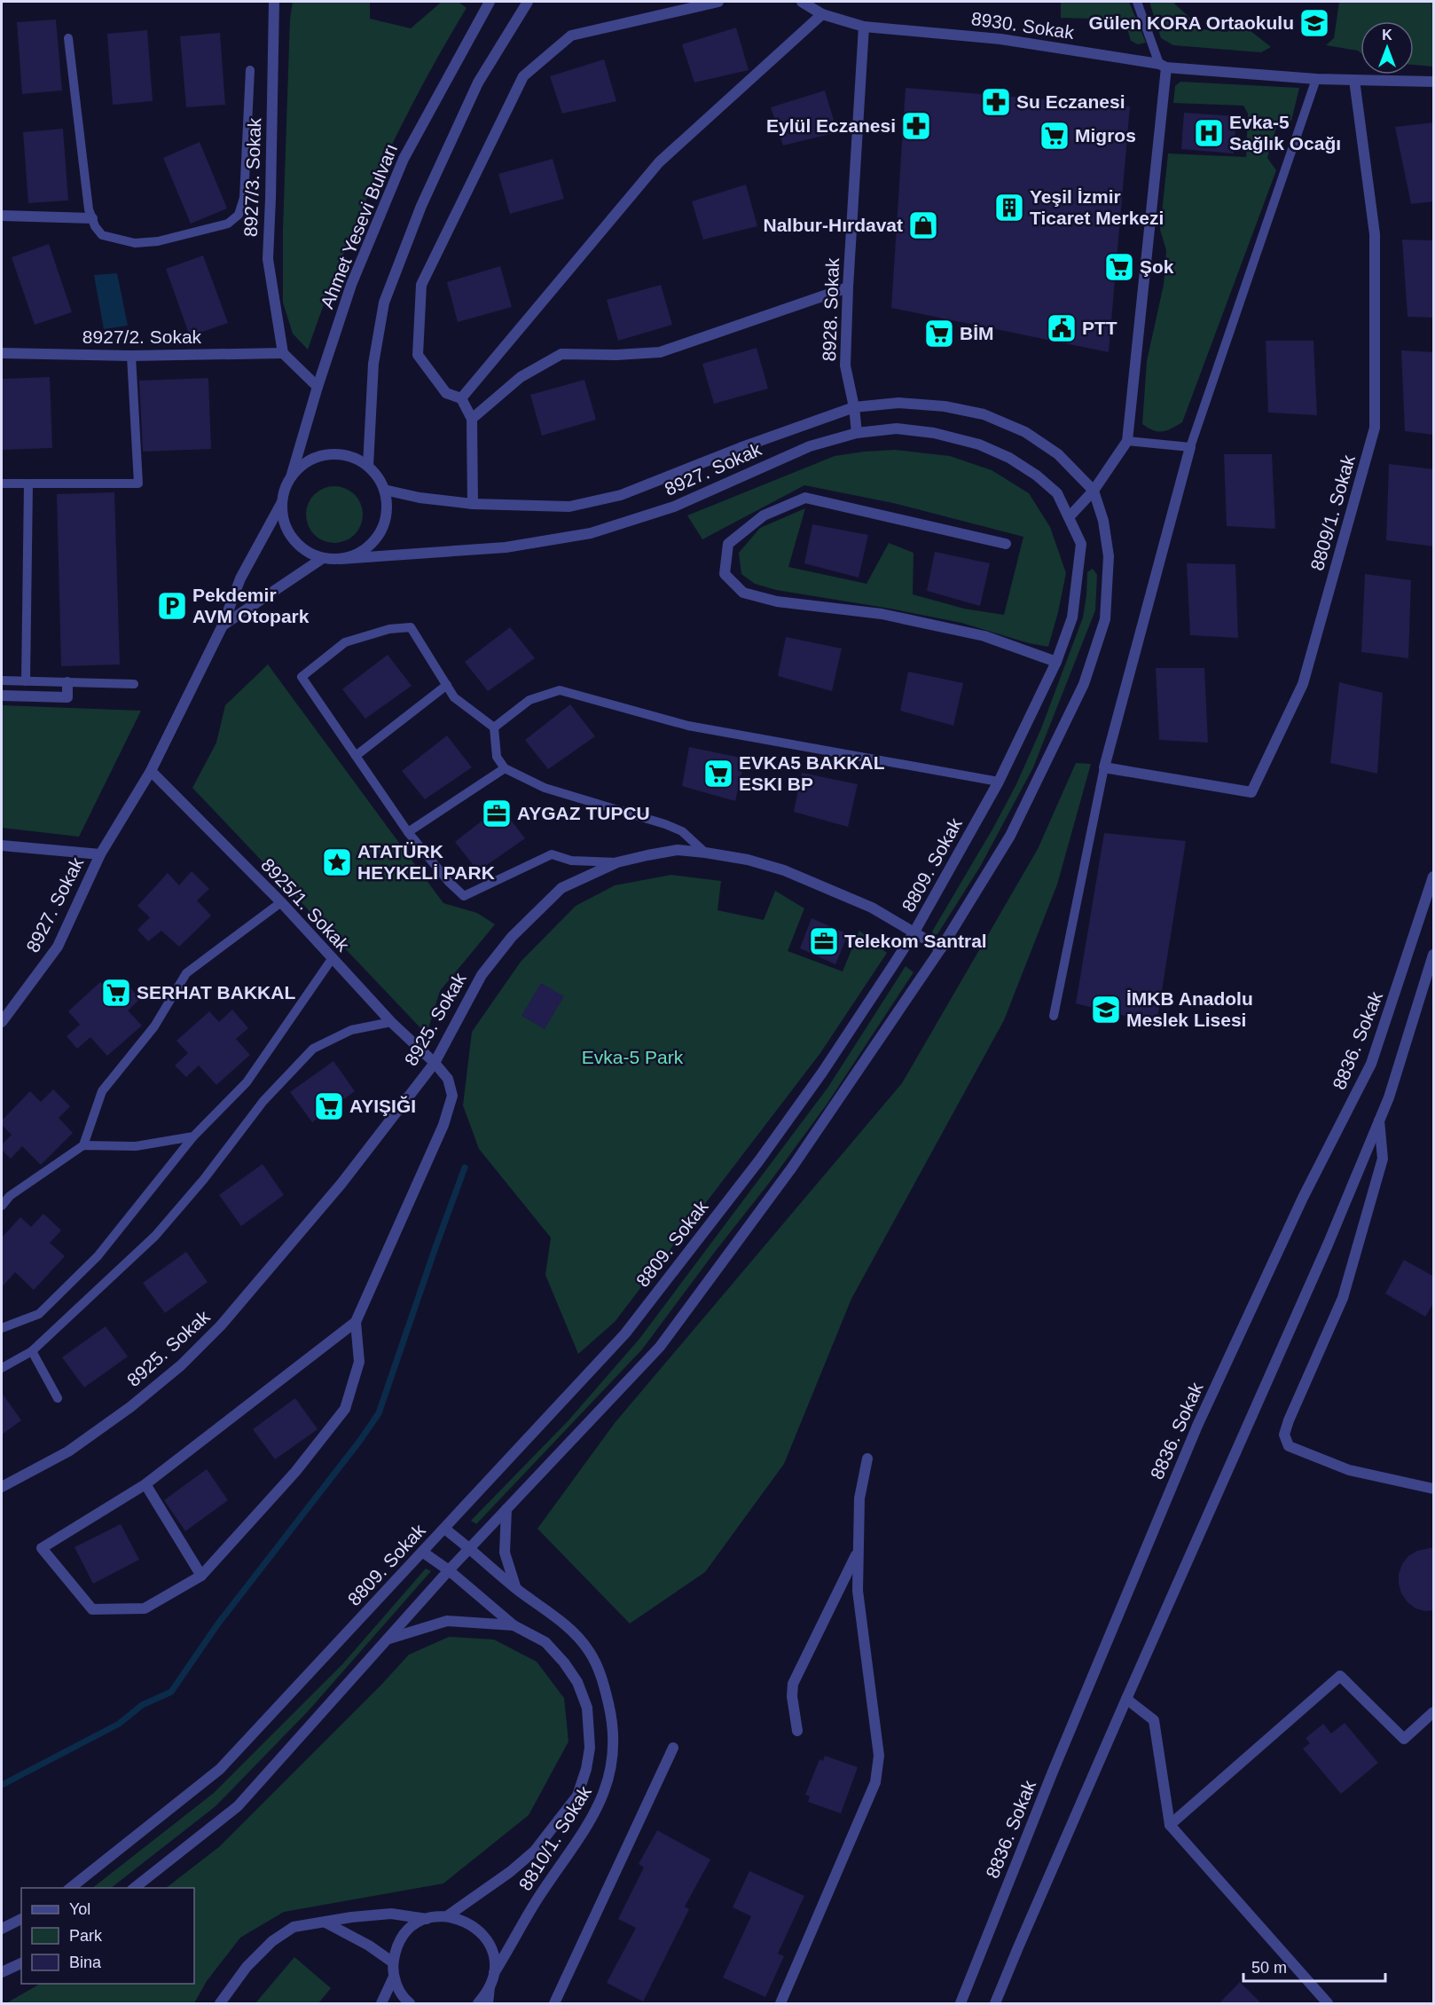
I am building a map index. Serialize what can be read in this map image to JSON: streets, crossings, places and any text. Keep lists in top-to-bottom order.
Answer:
{
  "streets": {
    "street": [
      "8930. Sokak",
      "8927/3. Sokak",
      "Ahmet Yesevi Bulvarı",
      "8928. Sokak",
      "8927/2. Sokak",
      "8927. Sokak",
      "8809/1. Sokak",
      "8809. Sokak",
      "8925/1. Sokak",
      "8925. Sokak",
      "8836. Sokak",
      "8810/1. Sokak"
    ]
  },
  "crossings": [
    ["8930. Sokak", "8928. Sokak"],
    ["8930. Sokak", "8809/1. Sokak"],
    ["8927/3. Sokak", "8927/2. Sokak"],
    ["Ahmet Yesevi Bulvarı", "8927. Sokak"],
    ["8928. Sokak", "8927. Sokak"],
    ["8927. Sokak", "8809. Sokak"],
    ["8927. Sokak", "8925/1. Sokak"],
    ["8809. Sokak", "8925. Sokak"],
    ["8809. Sokak", "8810/1. Sokak"],
    ["8925/1. Sokak", "8925. Sokak"]
  ],
  "parks": ["Evka-5 Park"],
  "places": {
    "school or university": ["Gülen KORA Ortaokulu", "İMKB Anadolu Meslek Lisesi"],
    "pharmacy": ["Su Eczanesi", "Eylül Eczanesi"],
    "hospital": ["Evka-5 Sağlık Ocağı"],
    "supermarket": [
      "Migros",
      "Şok",
      "BİM",
      "EVKA5 BAKKAL ESKI BP",
      "SERHAT BAKKAL",
      "AYIŞIĞI"
    ],
    "building": ["Yeşil İzmir Ticaret Merkezi"],
    "shop": ["Nalbur-Hırdavat"],
    "public building": ["PTT"],
    "parking": ["Pekdemir AVM Otopark"],
    "office": ["AYGAZ TUPCU", "Telekom Santral"],
    "place": ["ATATÜRK HEYKELİ PARK"]
  },
  "legend": ["Yol", "Park", "Bina"],
  "scale_bar": "50 m",
  "north": "top"
}
